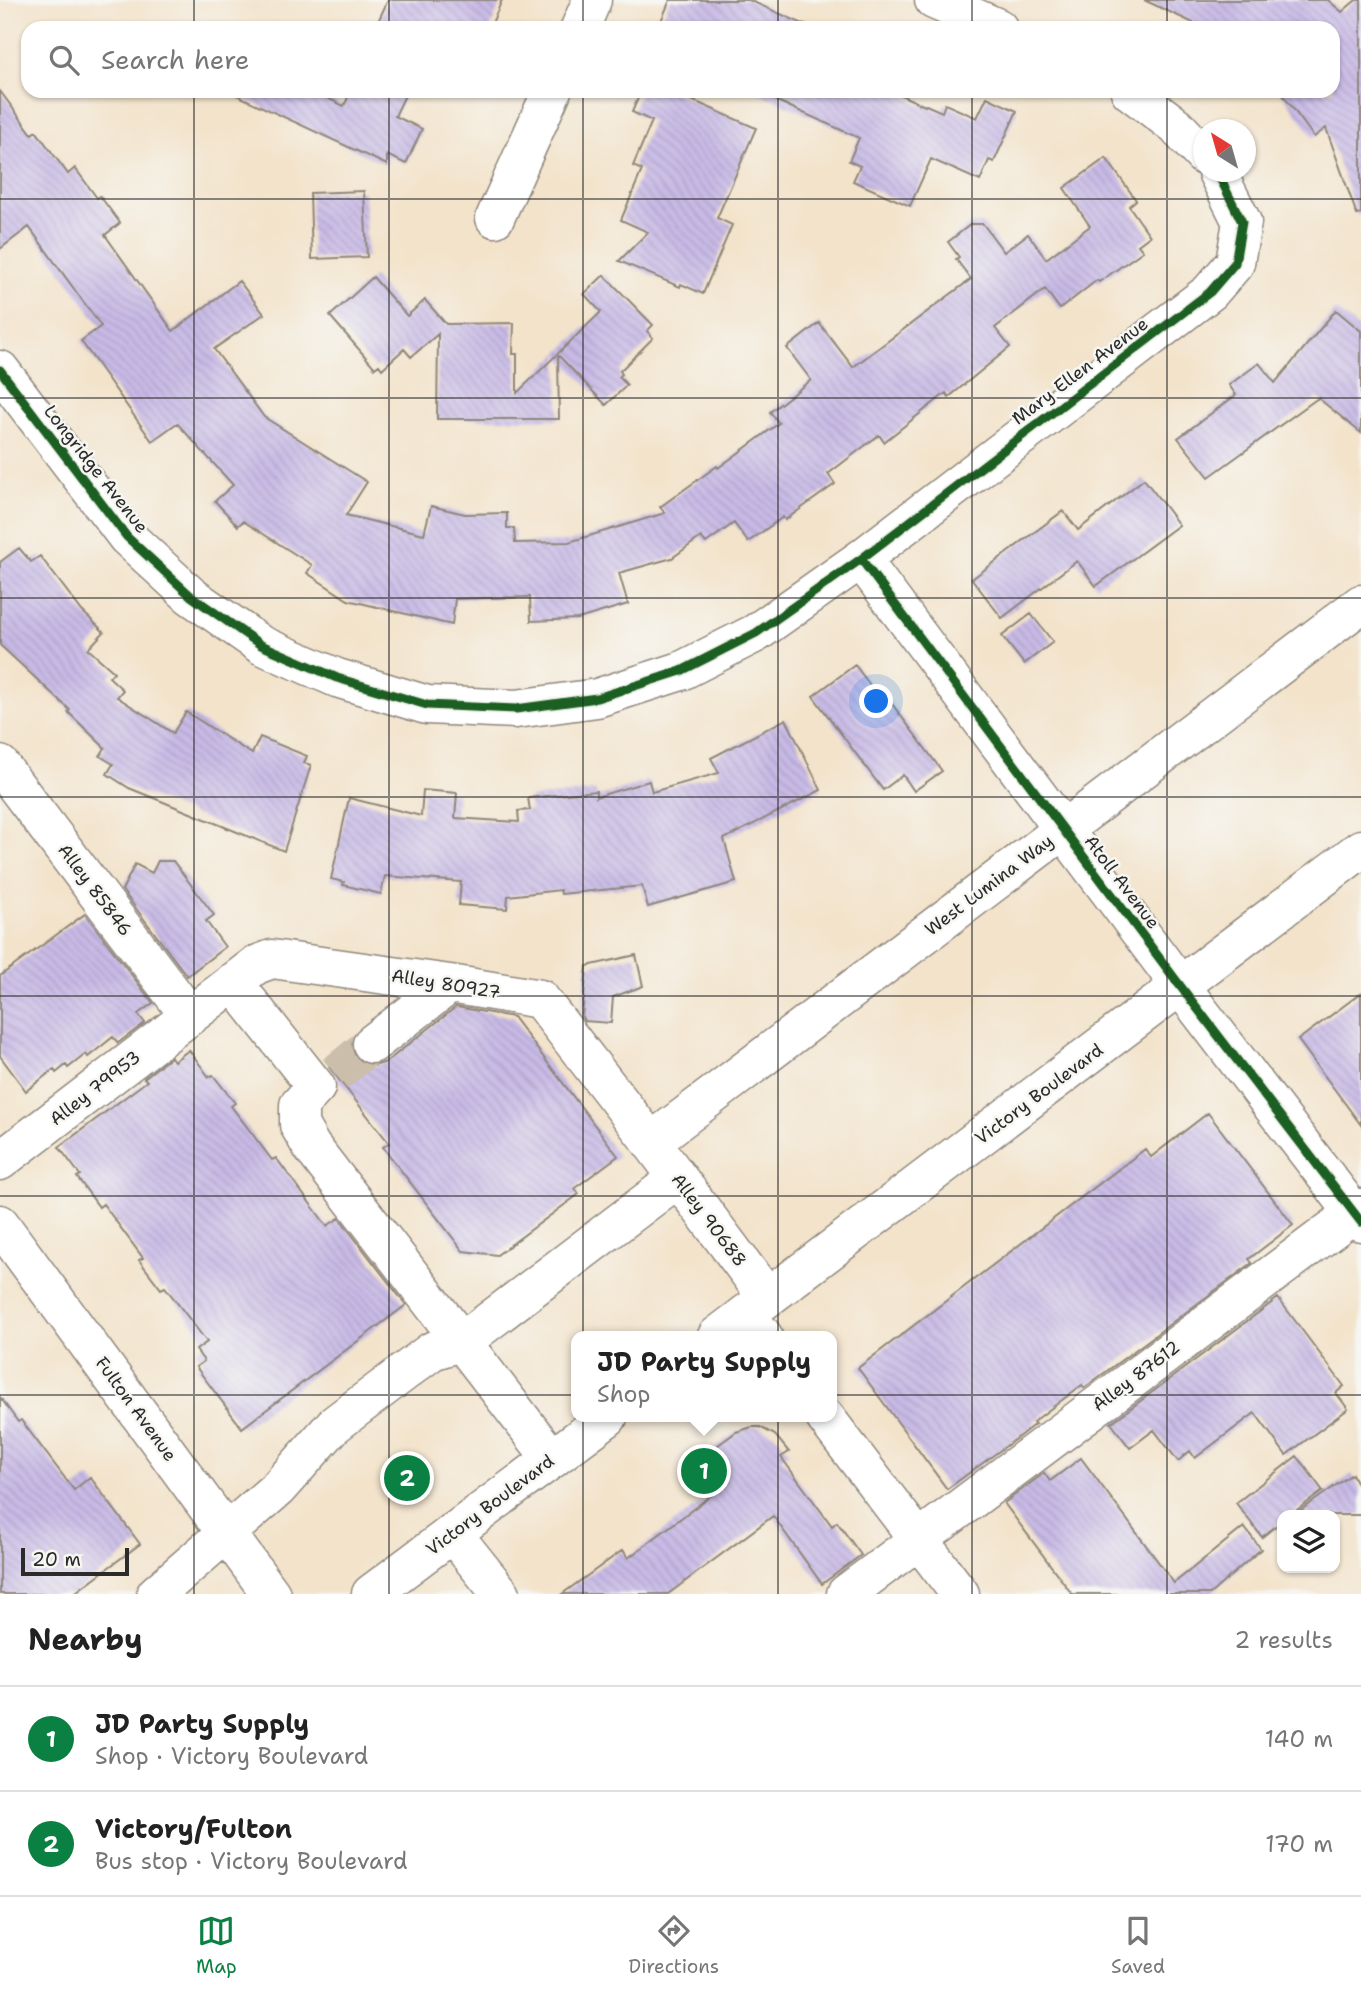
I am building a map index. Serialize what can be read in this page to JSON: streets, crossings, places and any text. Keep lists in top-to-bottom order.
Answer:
{
  "streets": {
    "street": [
      "Mary Ellen Avenue",
      "Longridge Avenue",
      "Atoll Avenue",
      "West Lumina Way",
      "Alley 85846",
      "Alley 80927",
      "Alley 79953",
      "Victory Boulevard",
      "Alley 90688",
      "Alley 87612",
      "Fulton Avenue"
    ]
  },
  "crossings": [
    ["Mary Ellen Avenue", "Longridge Avenue"],
    ["Mary Ellen Avenue", "Atoll Avenue"],
    ["Longridge Avenue", "Atoll Avenue"],
    ["Atoll Avenue", "West Lumina Way"],
    ["Atoll Avenue", "Victory Boulevard"],
    ["Atoll Avenue", "Alley 87612"],
    ["West Lumina Way", "Alley 80927"],
    ["West Lumina Way", "Alley 90688"],
    ["Alley 85846", "Alley 80927"],
    ["Alley 85846", "Alley 79953"],
    ["Alley 80927", "Alley 79953"],
    ["Alley 80927", "Alley 90688"],
    ["Victory Boulevard", "Alley 90688"]
  ],
  "scale_bar": "20 m",
  "north": "top left",
  "page": {
    "search": "Search here",
    "popup": ["JD Party Supply", "Shop"],
    "pins": ["1", "2"],
    "scale": "20 m",
    "heading": ["Nearby", "2 results"],
    "list": [
      {
        "mark": "1",
        "name": "JD Party Supply",
        "note": "Shop · Victory Boulevard",
        "value": "140 m"
      },
      {
        "mark": "2",
        "name": "Victory/Fulton",
        "note": "Bus stop · Victory Boulevard",
        "value": "170 m"
      }
    ],
    "nav": ["Map", "Directions", "Saved"]
  }
}
